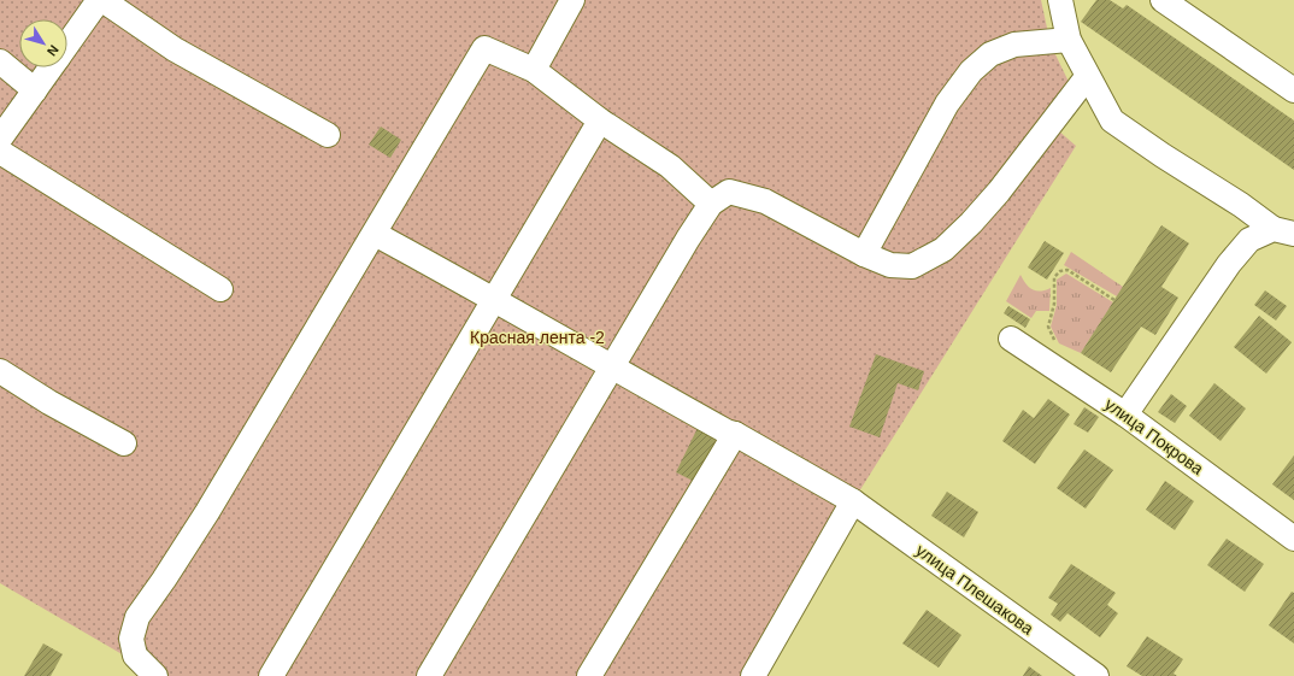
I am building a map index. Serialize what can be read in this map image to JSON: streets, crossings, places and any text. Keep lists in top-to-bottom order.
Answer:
{
  "streets": {
    "street": ["улица Покрова", "улица Плешакова"]
  },
  "parks": ["Красная лента -2"],
  "north": "bottom right"
}
